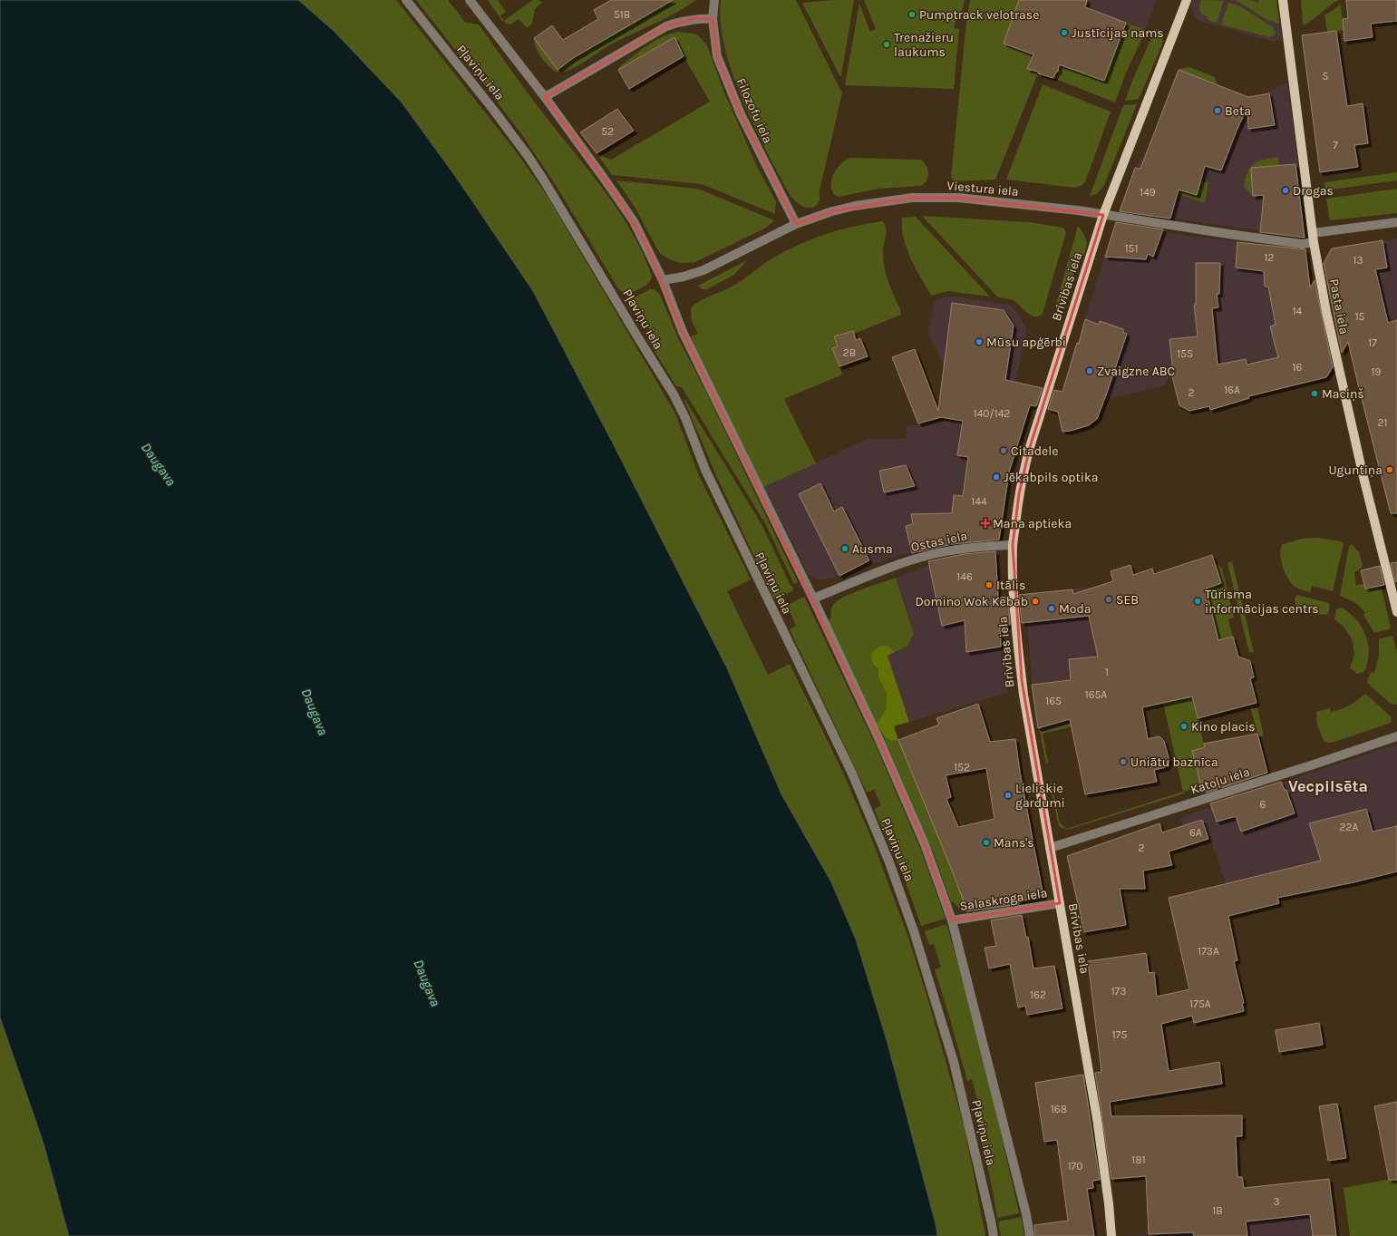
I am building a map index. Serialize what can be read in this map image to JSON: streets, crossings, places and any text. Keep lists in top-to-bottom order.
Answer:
{
  "streets": {
    "main road": ["Brīvības iela", "Pasta iela"],
    "street": [
      "Pļaviņu iela",
      "Filozofu iela",
      "Viestura iela",
      "Ostas iela",
      "Katoļu iela",
      "Salaskroga iela"
    ]
  },
  "crossings": [
    ["Pļaviņu iela", "Viestura iela"],
    ["Pļaviņu iela", "Ostas iela"],
    ["Pļaviņu iela", "Salaskroga iela"],
    ["Filozofu iela", "Viestura iela"],
    ["Viestura iela", "Brīvības iela"],
    ["Viestura iela", "Pasta iela"],
    ["Brīvības iela", "Ostas iela"],
    ["Brīvības iela", "Katoļu iela"],
    ["Brīvības iela", "Salaskroga iela"]
  ],
  "districts": ["Vecpilsēta"],
  "water": ["Daugava"],
  "places": {
    "other": [
      "Pumptrack velotrase",
      "Justīcijas nams",
      "Trenažieru laukums",
      "Beta",
      "Drogas",
      "Mūsu apģērbi",
      "Zvaigzne ABC",
      "Maciņš",
      "Citadele",
      "Uguntiņa",
      "Jēkabpils optika",
      "Ausma",
      "Itālis",
      "SEB",
      "Domino Wok Kebab",
      "Tūrisma informācijas centrs",
      "Moda",
      "Kino placis",
      "Uniātu baznīca",
      "Lieliskie gardumi",
      "Mans's"
    ],
    "health": ["Mana aptieka"]
  },
  "house_numbers": [
    "51B",
    "5",
    "52",
    "7",
    "149",
    "151",
    "12",
    "13",
    "14",
    "15",
    "17",
    "2B",
    "155",
    "16",
    "19",
    "16A",
    "2",
    "140/142",
    "21",
    "144",
    "146",
    "1",
    "165A",
    "165",
    "152",
    "6",
    "22A",
    "6A",
    "2",
    "173A",
    "173",
    "162",
    "175A",
    "175",
    "168",
    "181",
    "170",
    "3",
    "1B"
  ]
}
